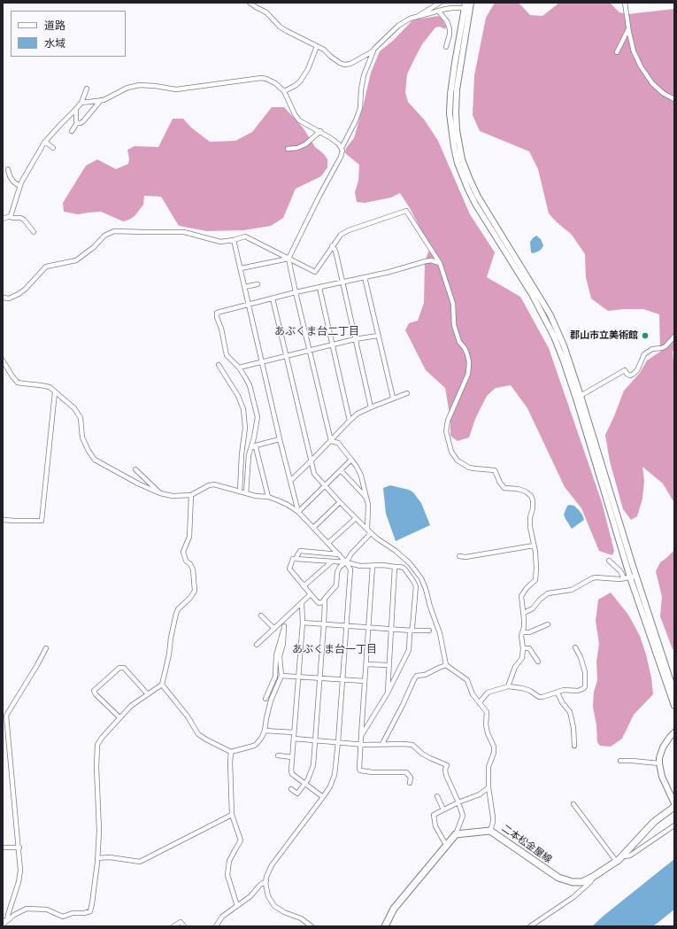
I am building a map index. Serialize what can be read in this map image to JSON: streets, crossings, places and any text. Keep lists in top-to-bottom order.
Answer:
{
  "streets": {
    "main road": ["二本松金屋線"]
  },
  "districts": ["あぶくま台二丁目", "あぶくま台一丁目"],
  "places": ["郡山市立美術館"],
  "legend": ["道路", "水域"]
}
